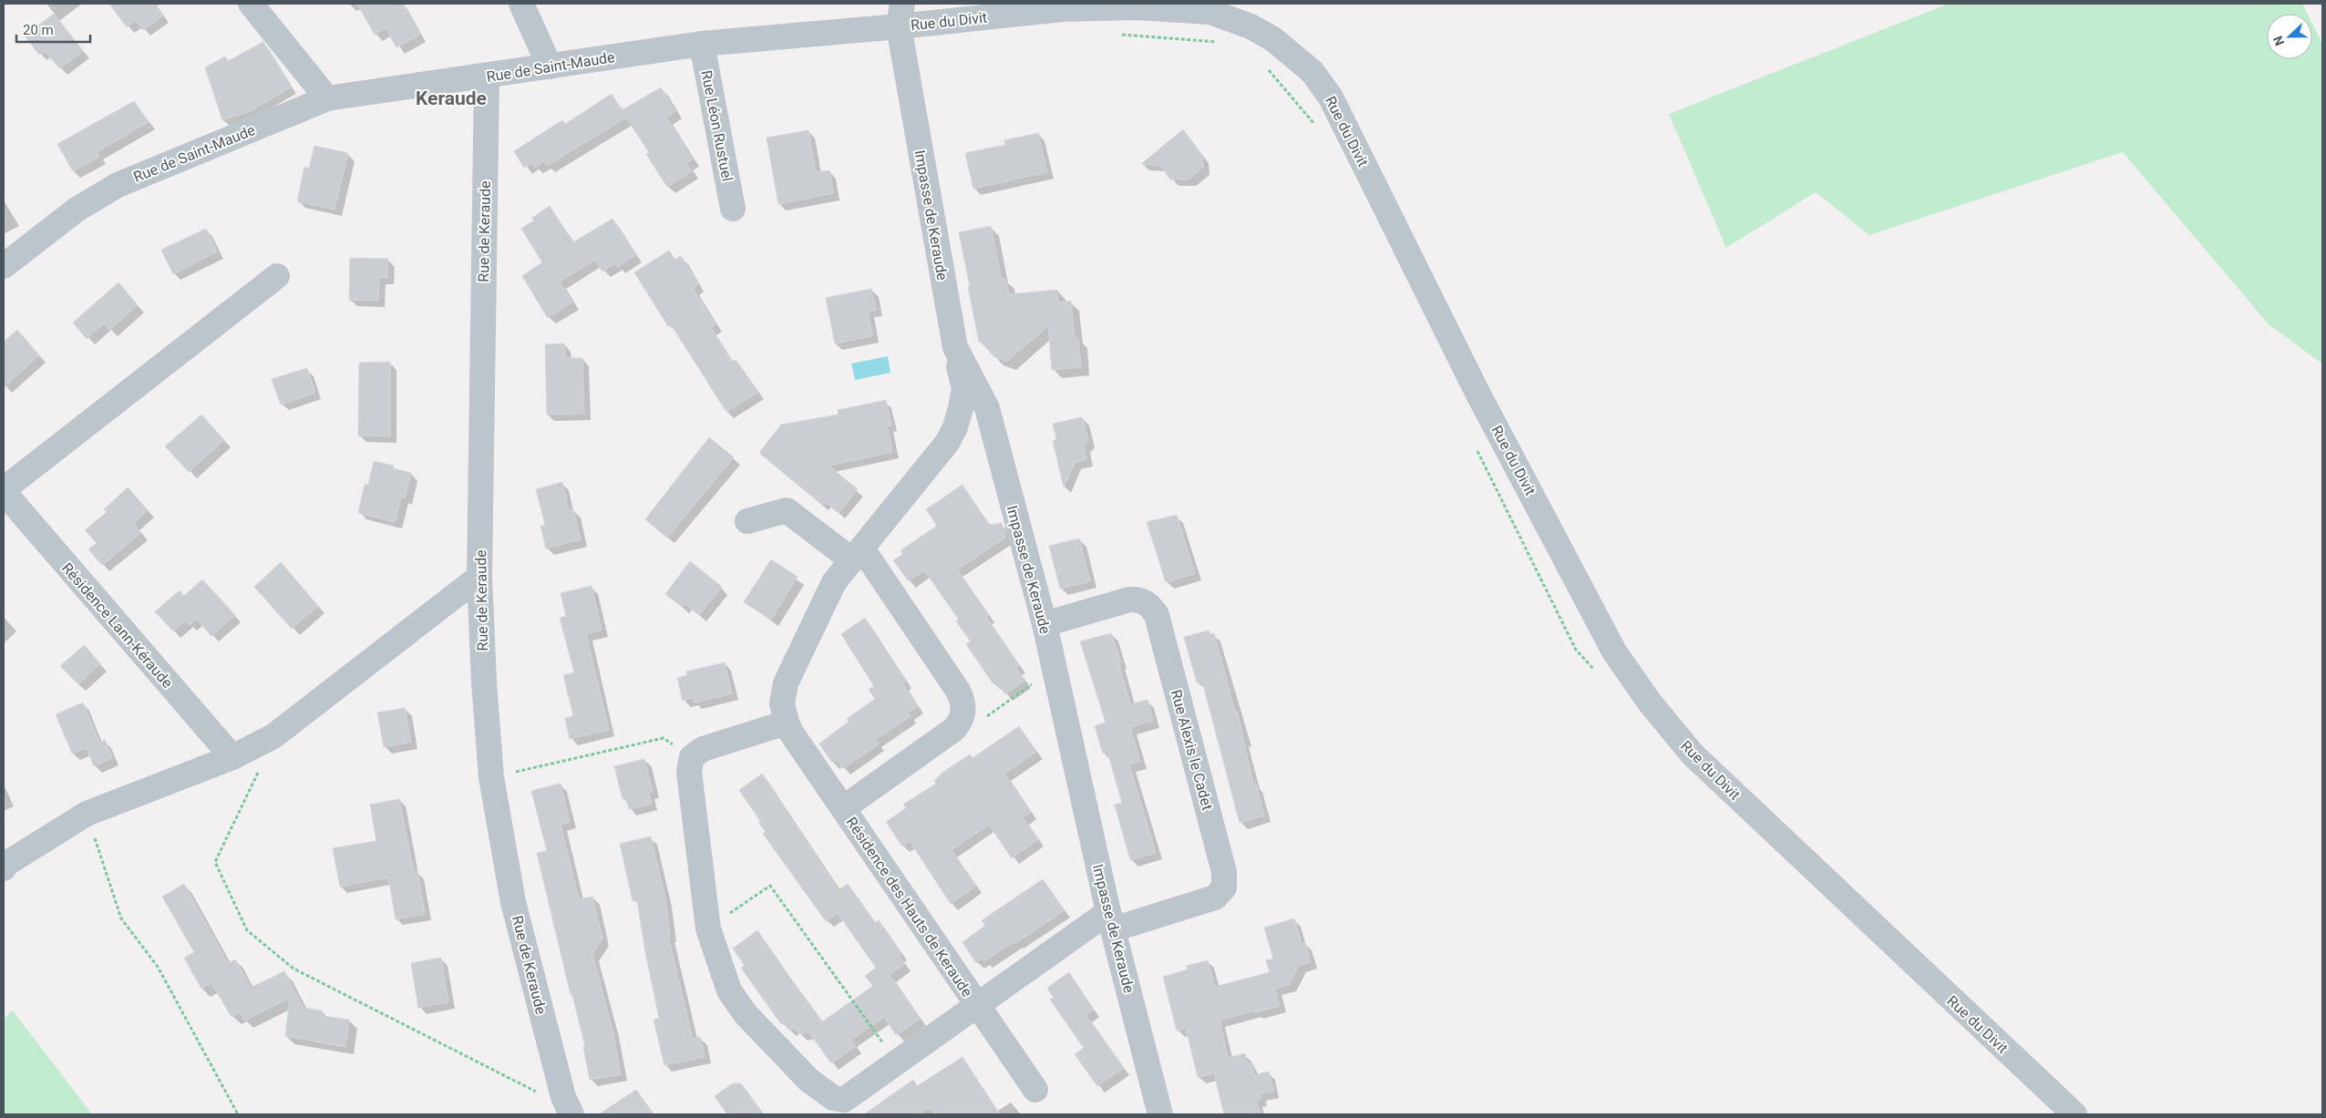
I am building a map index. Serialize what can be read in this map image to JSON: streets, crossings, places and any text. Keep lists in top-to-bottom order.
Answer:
{
  "streets": {
    "street": [
      "Rue du Divit",
      "Rue de Saint-Maude",
      "Rue Léon Rustuel",
      "Impasse de Keraude",
      "Rue de Keraude",
      "Résidence Lann-Kéraude",
      "Rue Alexis le Cadet",
      "Résidence des Hauts de Keraude"
    ]
  },
  "crossings": [
    ["Rue du Divit", "Rue de Saint-Maude"],
    ["Rue du Divit", "Impasse de Keraude"],
    ["Rue de Saint-Maude", "Rue Léon Rustuel"],
    ["Rue de Saint-Maude", "Impasse de Keraude"],
    ["Rue de Saint-Maude", "Rue de Keraude"],
    ["Impasse de Keraude", "Rue Alexis le Cadet"],
    ["Impasse de Keraude", "Résidence des Hauts de Keraude"],
    ["Rue Alexis le Cadet", "Résidence des Hauts de Keraude"]
  ],
  "districts": ["Keraude"],
  "scale_bar": "20 m",
  "north": "left"
}
